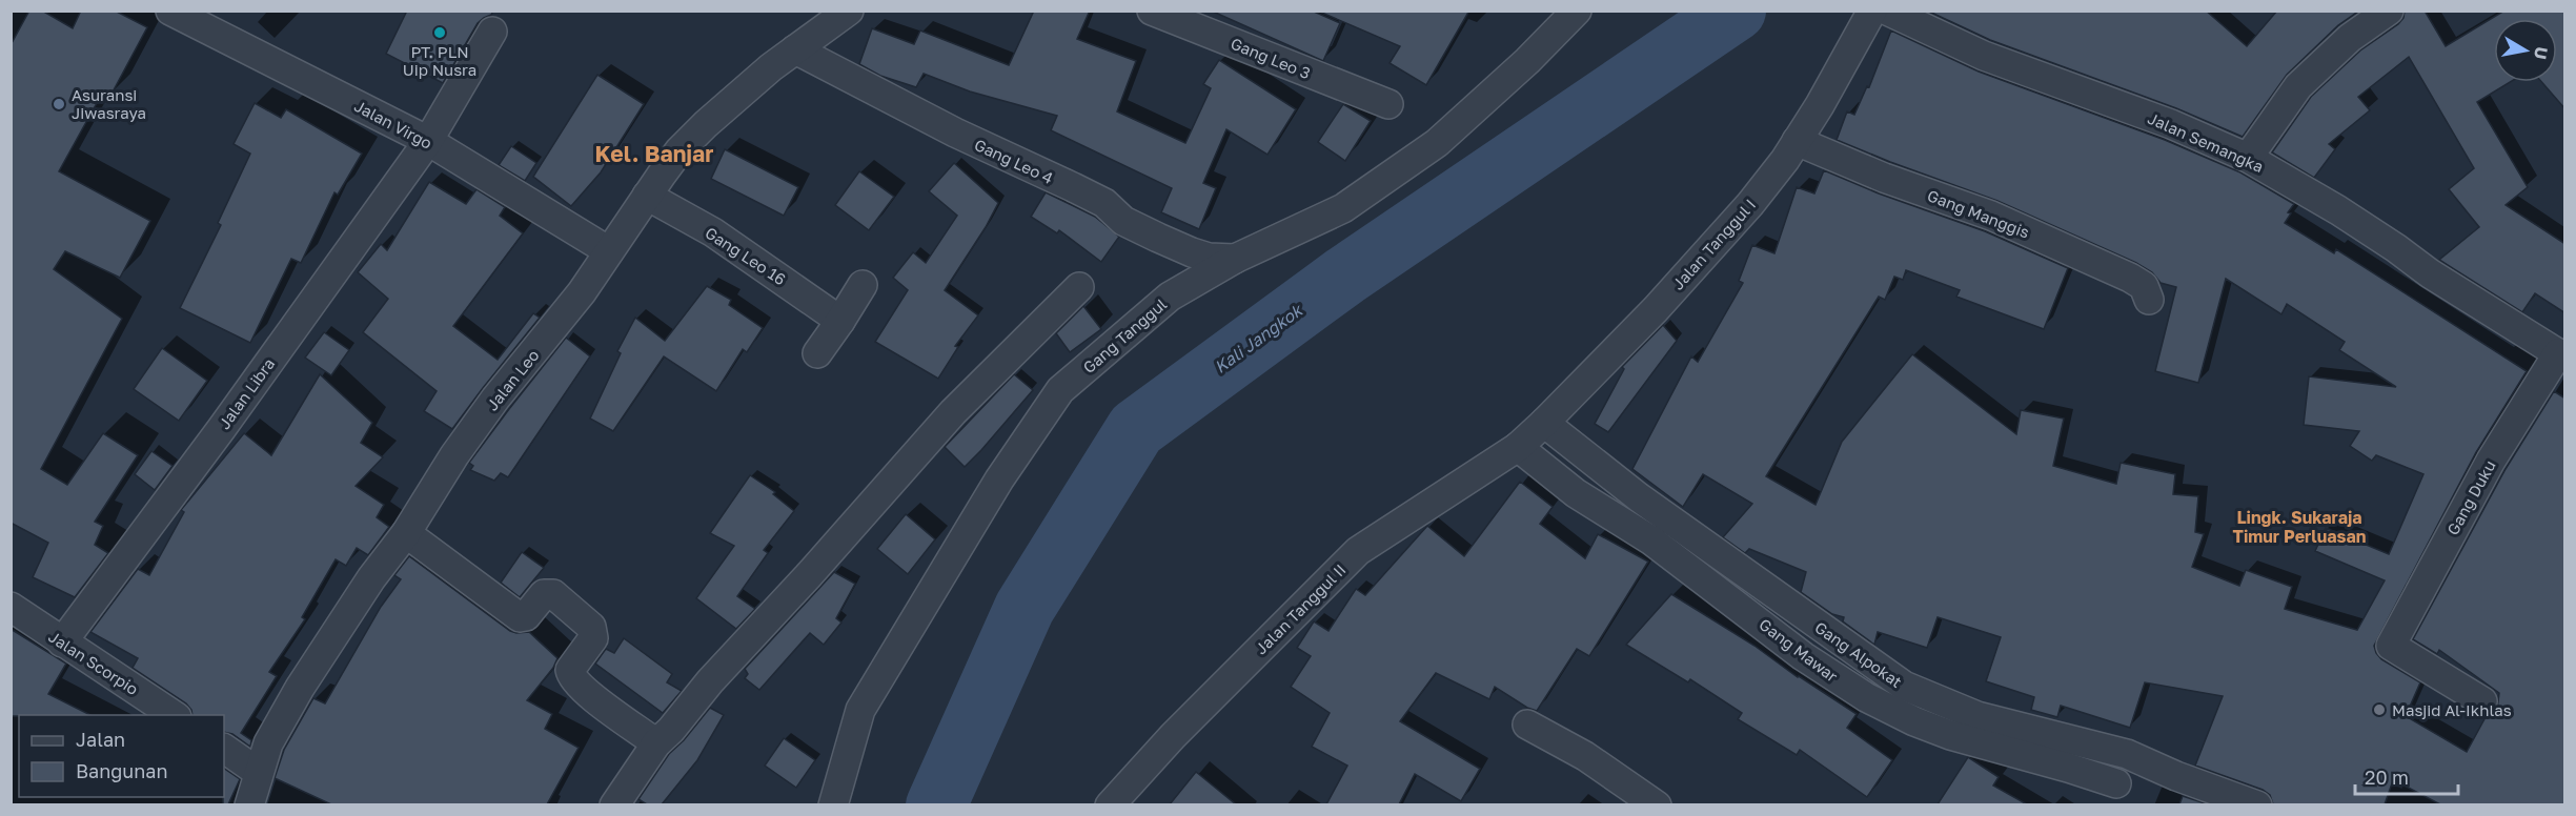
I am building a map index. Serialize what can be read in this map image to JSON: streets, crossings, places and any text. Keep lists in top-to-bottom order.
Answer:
{
  "streets": {
    "street": [
      "Gang Leo 3",
      "Jalan Virgo",
      "Jalan Semangka",
      "Gang Leo 4",
      "Gang Manggis",
      "Jalan Tanggul I",
      "Gang Leo 16",
      "Gang Tanggul",
      "Jalan Leo",
      "Jalan Libra",
      "Gang Duku",
      "Jalan Tanggul II",
      "Gang Alpokat",
      "Jalan Scorpio"
    ]
  },
  "crossings": [
    ["Jalan Virgo", "Jalan Leo"],
    ["Jalan Virgo", "Jalan Libra"],
    ["Jalan Semangka", "Gang Duku"],
    ["Gang Leo 4", "Gang Tanggul"],
    ["Gang Leo 4", "Jalan Leo"],
    ["Gang Manggis", "Jalan Tanggul I"],
    ["Jalan Tanggul I", "Jalan Tanggul II"],
    ["Jalan Tanggul I", "Gang Alpokat"],
    ["Gang Leo 16", "Jalan Leo"],
    ["Jalan Libra", "Jalan Scorpio"],
    ["Jalan Tanggul II", "Gang Alpokat"]
  ],
  "districts": ["Kel. Banjar", "Lingk. Sukaraja Timur Perluasan"],
  "water": ["Kali Jangkok"],
  "places": ["PT. PLN Uip Nusra", "Asuransi Jiwasraya", "Masjid Al-Ikhlas"],
  "legend": ["Jalan", "Bangunan"],
  "scale_bar": "20 m",
  "north": "right"
}
